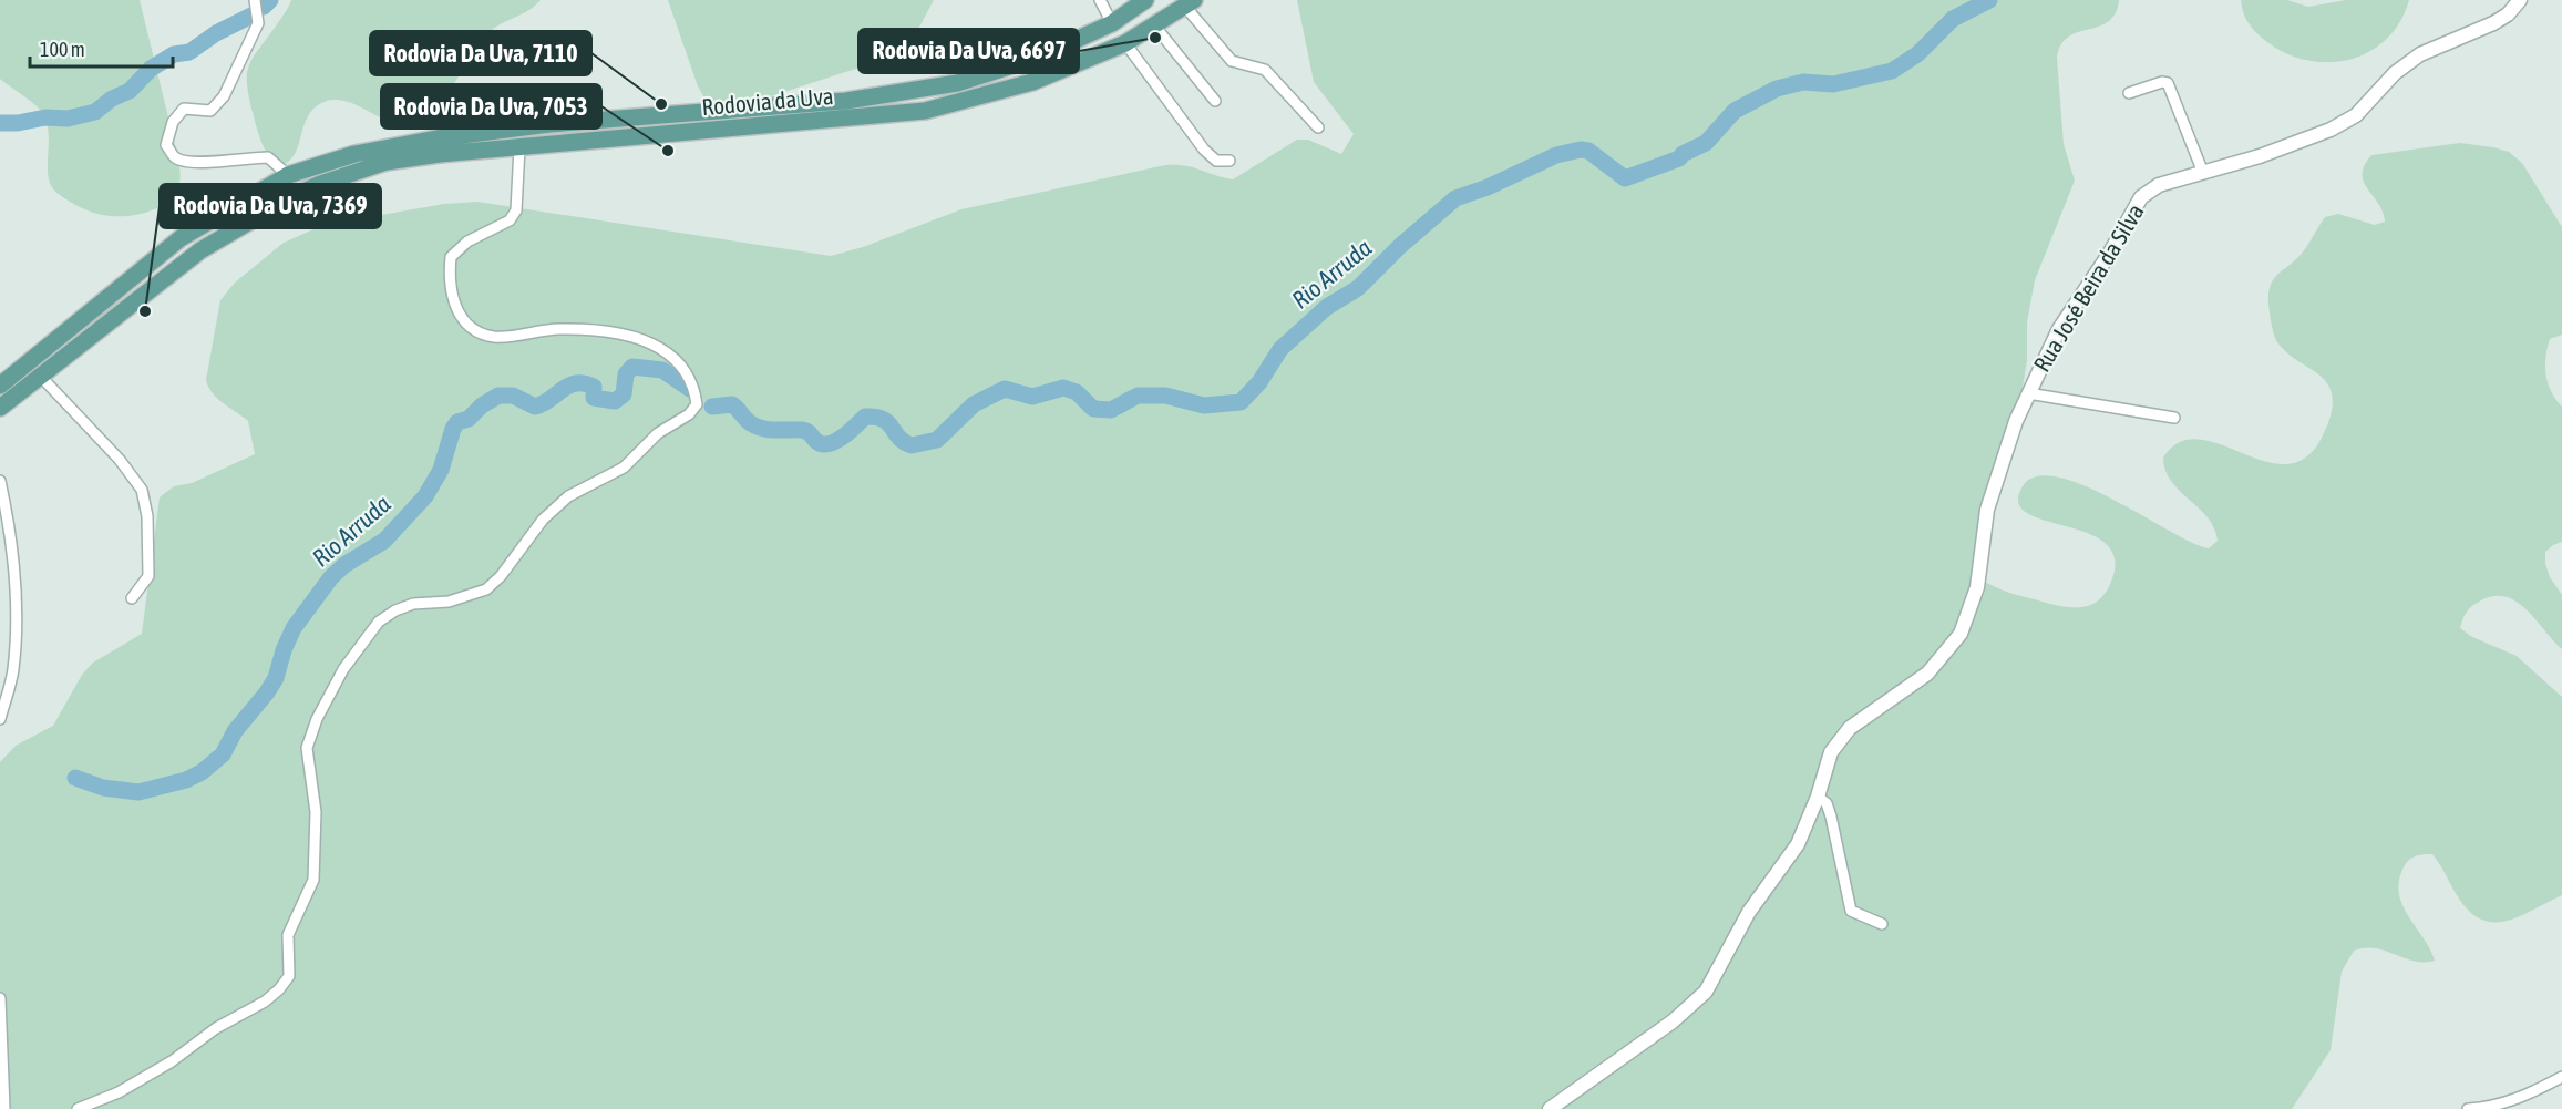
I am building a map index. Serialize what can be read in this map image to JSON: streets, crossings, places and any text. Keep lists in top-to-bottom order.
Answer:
{
  "streets": {
    "main road": ["Rodovia da Uva"],
    "street": ["Rua José Beira da Silva"]
  },
  "water": ["Rio Arruda"],
  "places": [
    "Rodovia Da Uva, 6697",
    "Rodovia Da Uva, 7110",
    "Rodovia Da Uva, 7053",
    "Rodovia Da Uva, 7369"
  ],
  "scale_bar": "100 m"
}
